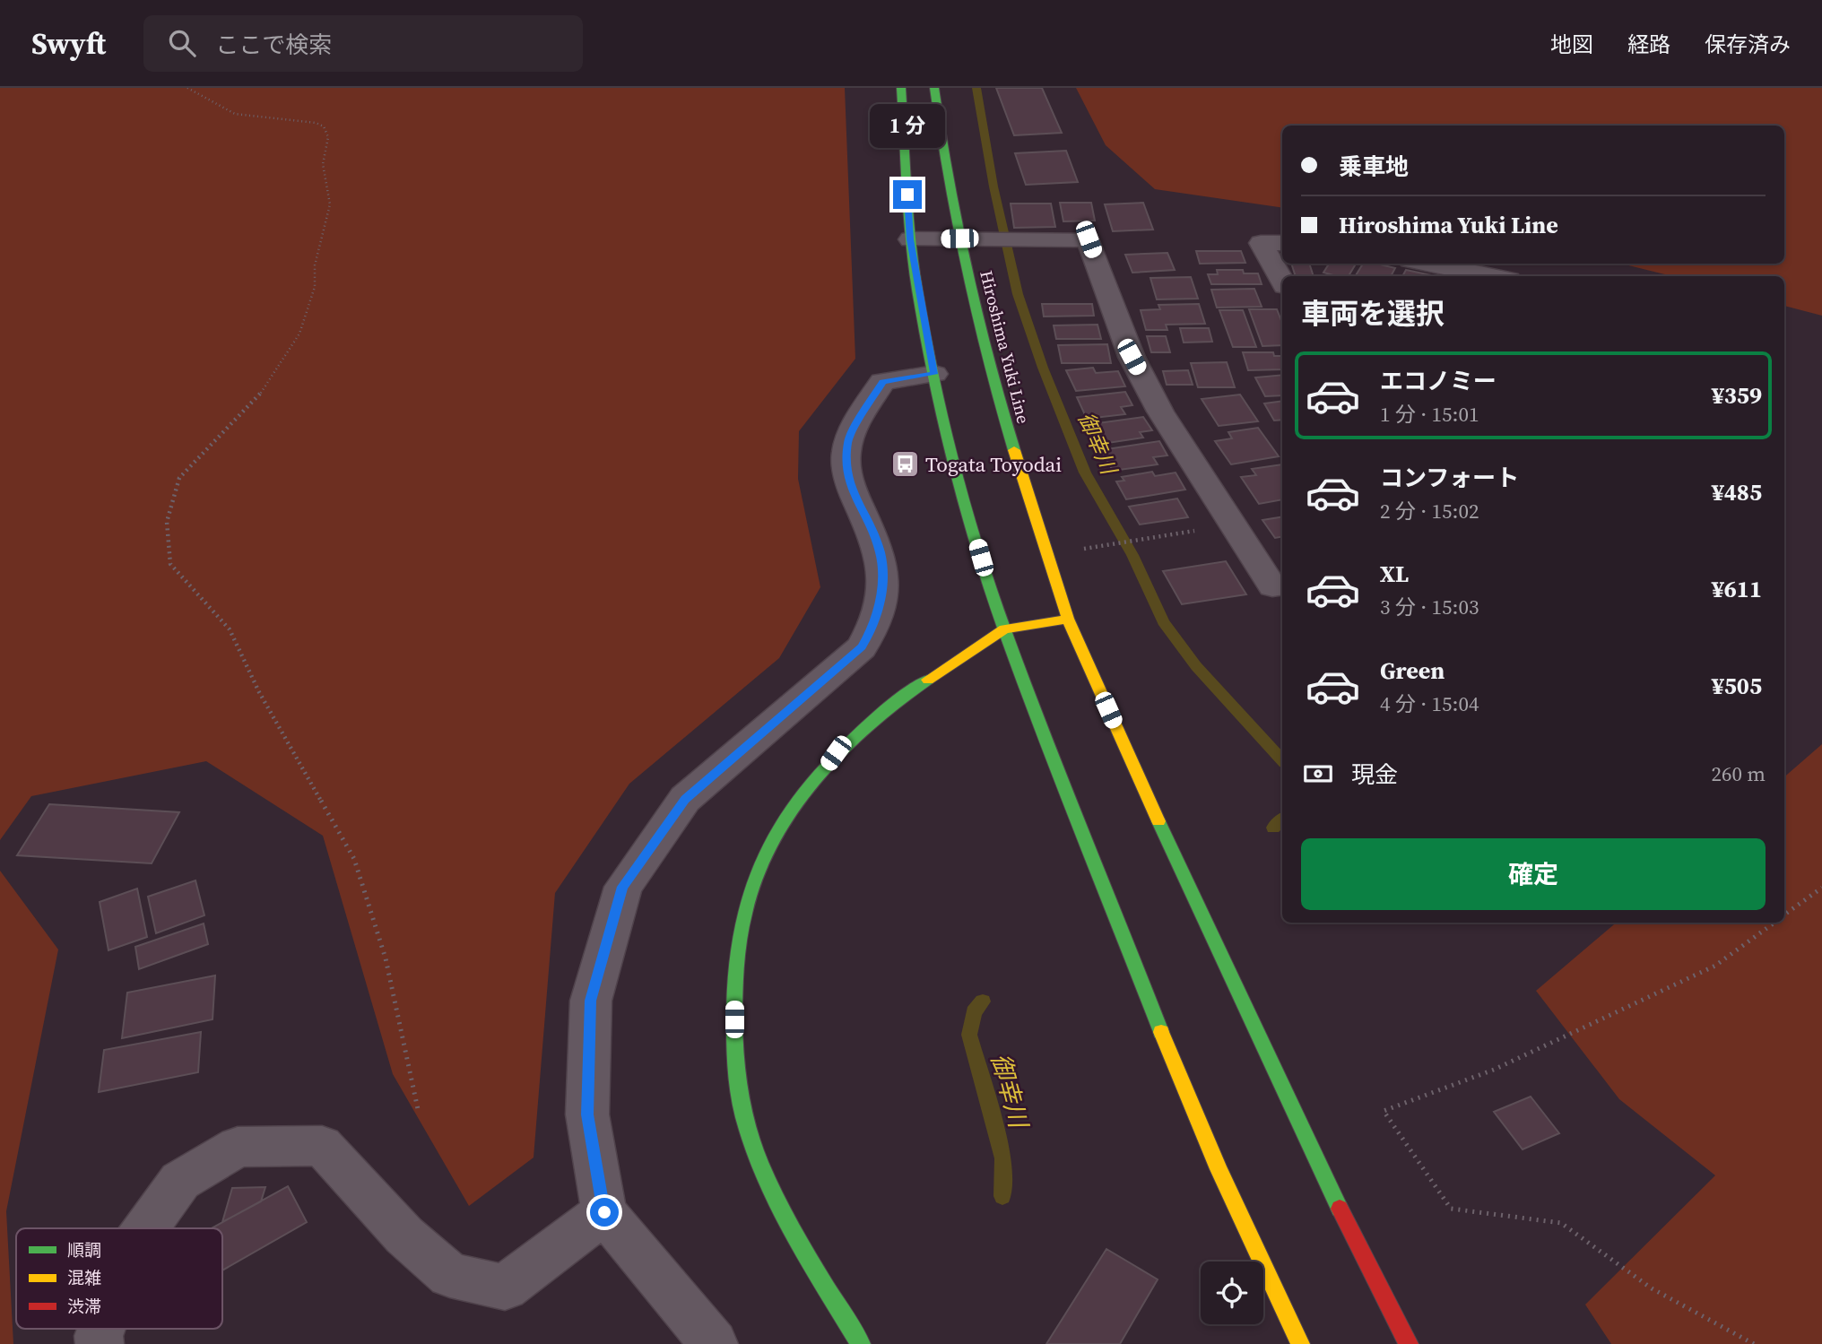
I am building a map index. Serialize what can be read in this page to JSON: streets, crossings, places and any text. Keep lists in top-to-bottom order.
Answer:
{
  "streets": {
    "main road": ["Hiroshima Yuki Line"]
  },
  "water": ["御幸川"],
  "places": {
    "bus stop": ["Togata Toyodai"]
  },
  "legend": ["順調", "混雑", "渋滞"],
  "page": {
    "header": "Swyft",
    "search": "ここで検索",
    "nav": ["地図", "経路", "保存済み"],
    "bubble": "1 分",
    "banner": ["乗車地", "Hiroshima Yuki Line"],
    "heading": "車両を選択",
    "list": [
      {
        "name": "エコノミー",
        "note": "1 分 · 15:01",
        "value": "¥359"
      },
      {
        "name": "コンフォート",
        "note": "2 分 · 15:02",
        "value": "¥485"
      },
      {
        "name": "XL",
        "note": "3 分 · 15:03",
        "value": "¥611"
      },
      {
        "name": "Green",
        "note": "4 分 · 15:04",
        "value": "¥505"
      }
    ],
    "pay": ["現金", "260 m"],
    "buttons": "確定"
  }
}
